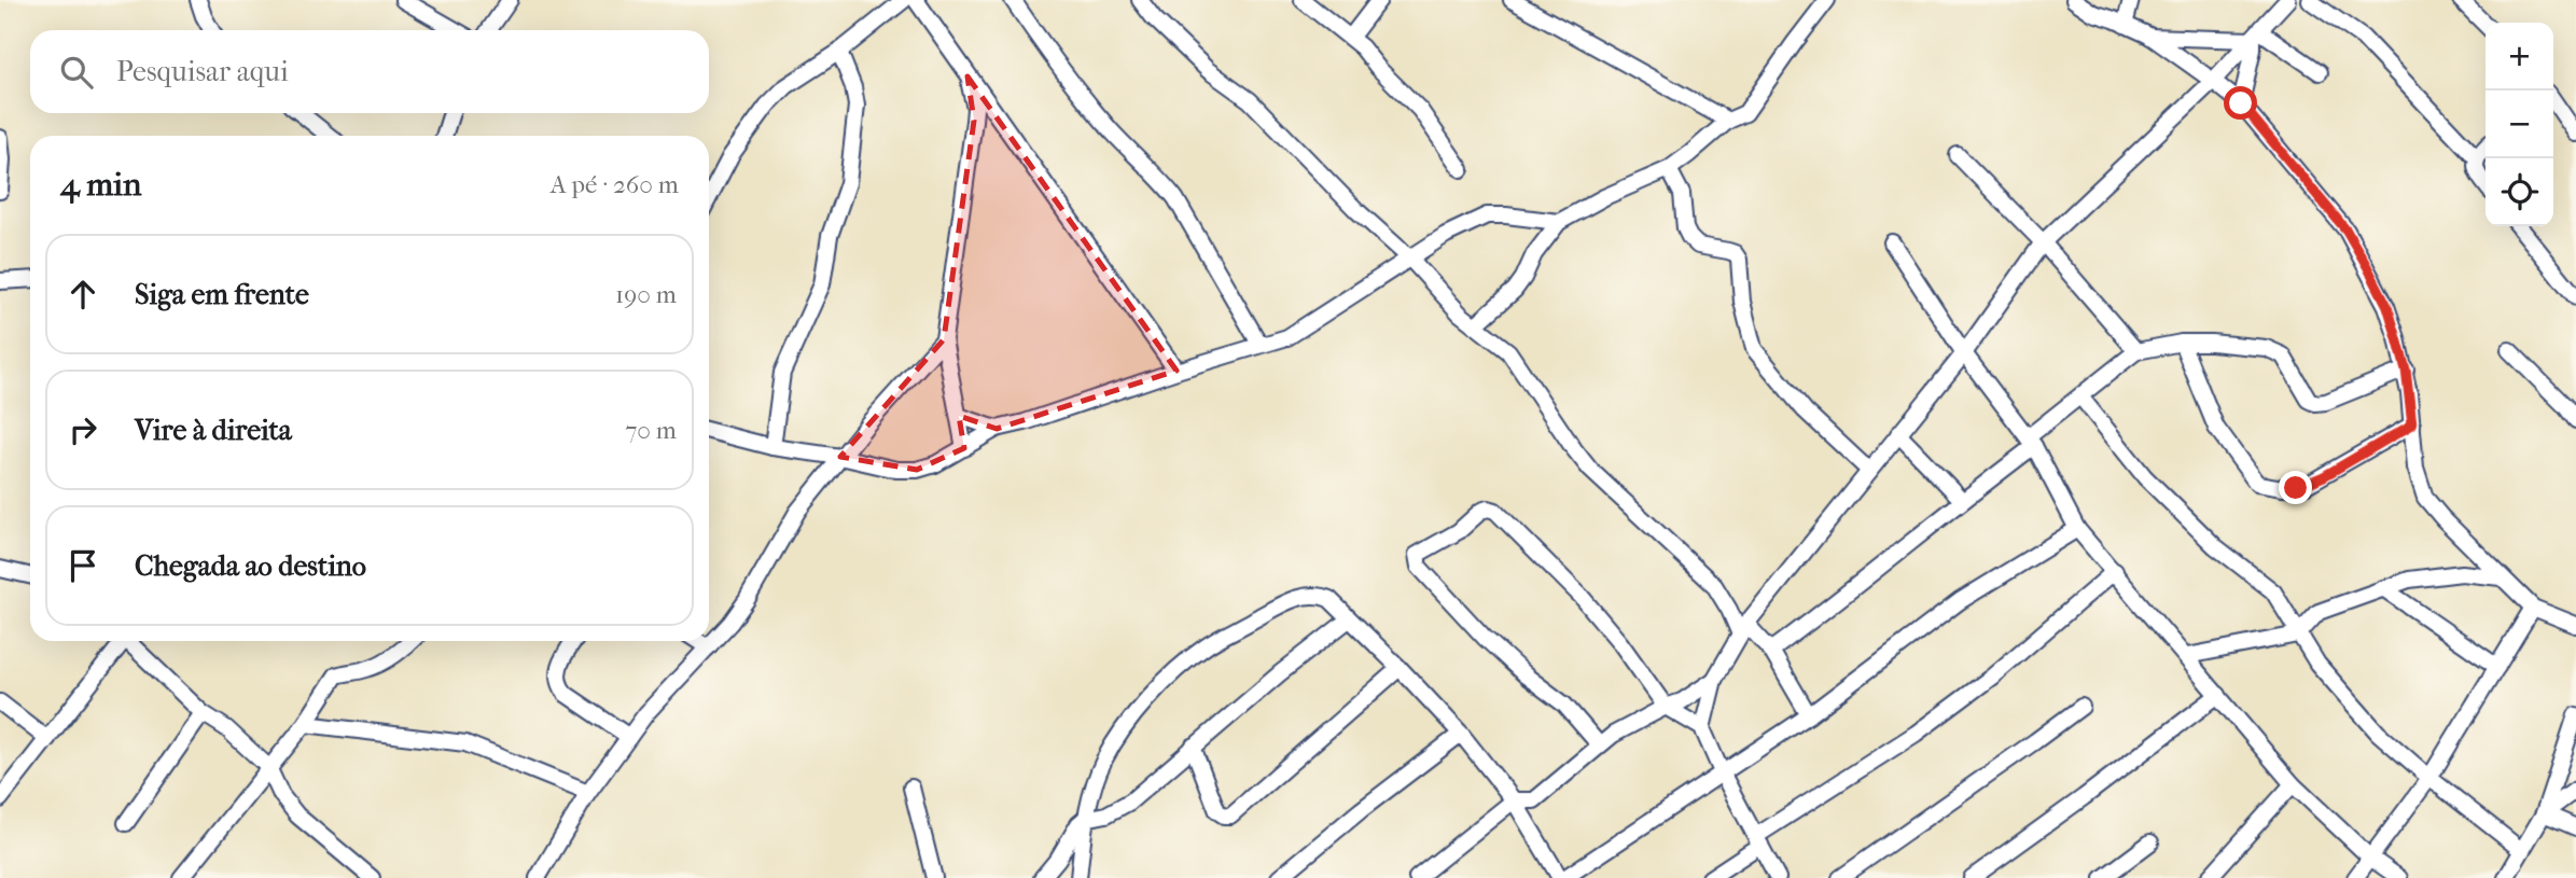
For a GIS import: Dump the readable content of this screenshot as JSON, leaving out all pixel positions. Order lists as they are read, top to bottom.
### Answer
{
  "page": {
    "map_buttons": ["+", "−"],
    "search": "Pesquisar aqui",
    "heading": ["4 min", "A pé · 260 m"],
    "list": [
      ["Siga em frente", "190 m"],
      ["Vire à direita", "70 m"],
      "Chegada ao destino"
    ]
  }
}
